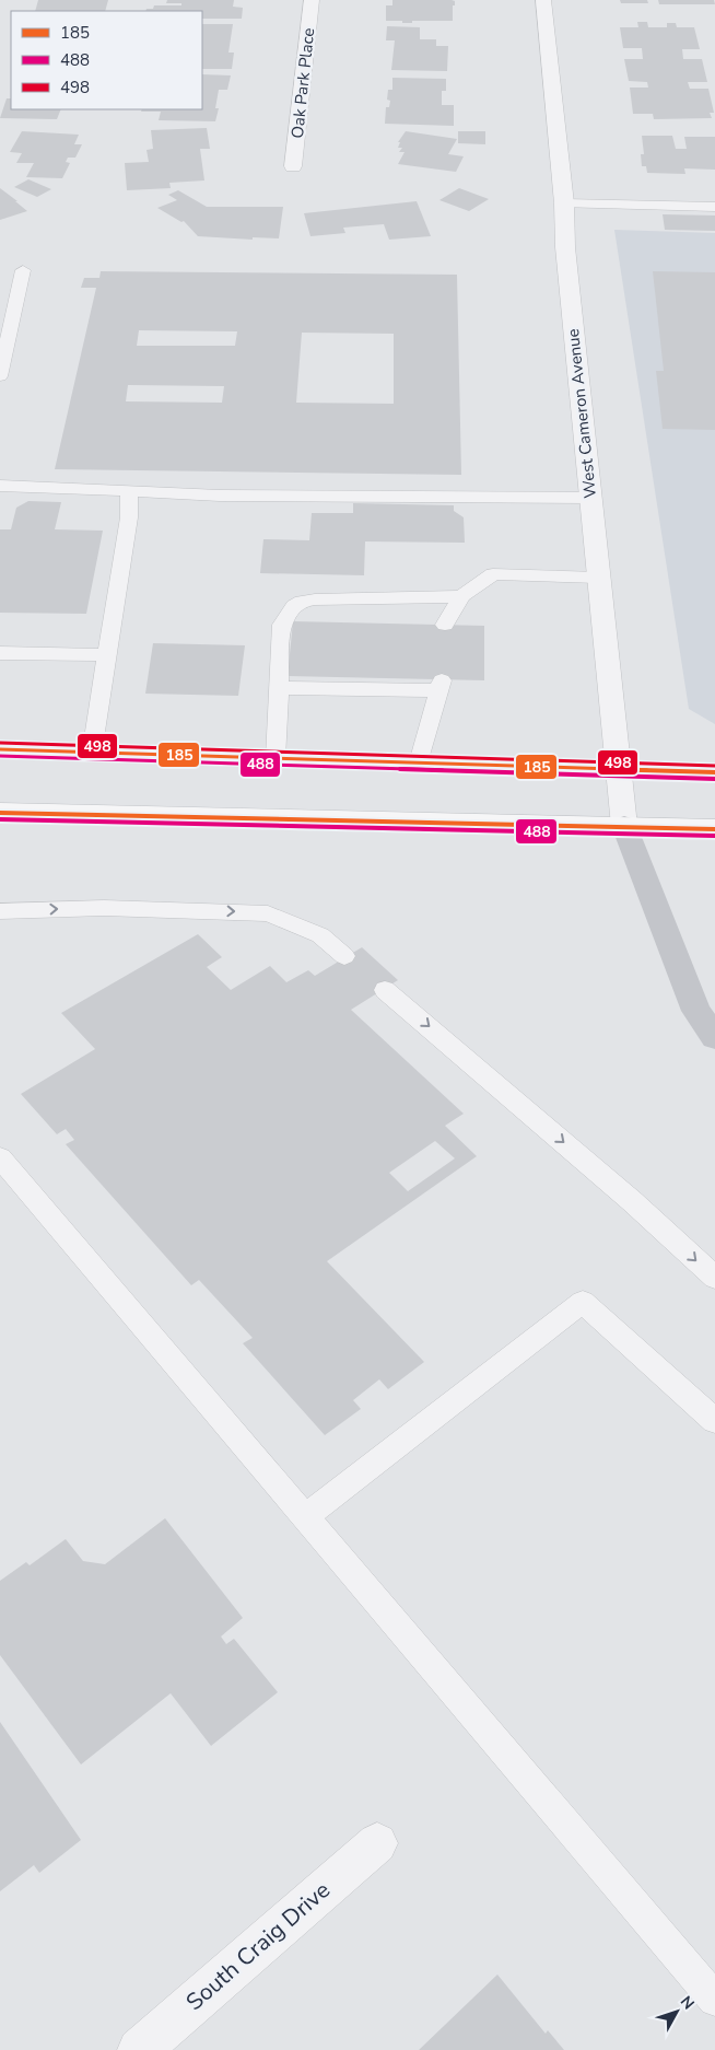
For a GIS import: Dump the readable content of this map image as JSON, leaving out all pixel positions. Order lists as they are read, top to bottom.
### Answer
{
  "streets": {
    "street": ["Oak Park Place", "West Cameron Avenue", "South Craig Drive"]
  },
  "lines": ["transit line 498", "transit line 185", "transit line 488"],
  "legend": ["185", "488", "498"],
  "north": "top right"
}
